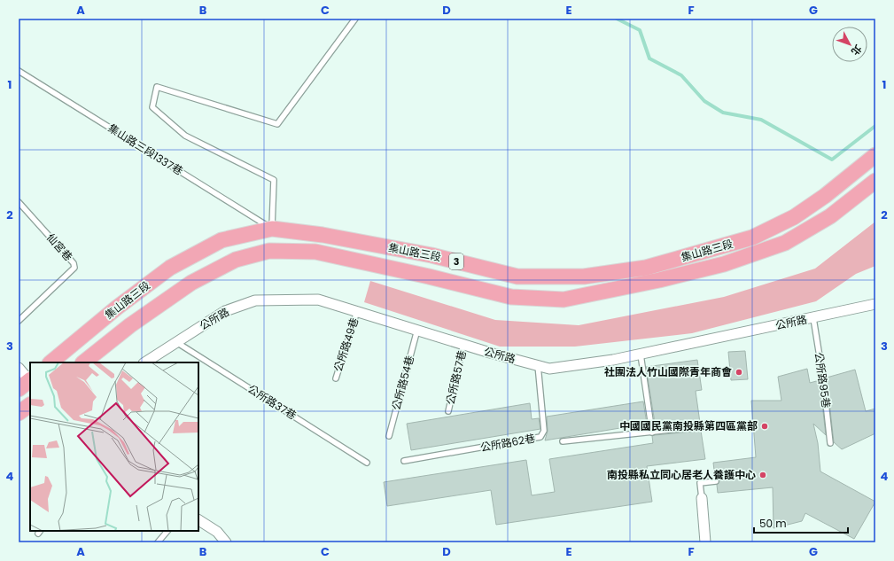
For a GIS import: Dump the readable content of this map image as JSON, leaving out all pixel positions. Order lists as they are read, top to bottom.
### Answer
{
  "streets": {
    "main road": ["集山路三段", "3"],
    "street": ["公所路"],
    "lane": [
      "集山路三段1337巷",
      "仙宮巷",
      "公所路49巷",
      "公所路57巷",
      "公所路95巷",
      "公所路54巷",
      "公所路37巷",
      "公所路62巷"
    ]
  },
  "crossings": [
    ["集山路三段1337巷", "集山路三段"],
    ["公所路", "公所路49巷"],
    ["公所路", "公所路57巷"],
    ["公所路", "公所路95巷"],
    ["公所路", "公所路54巷"],
    ["公所路", "公所路37巷"],
    ["公所路", "公所路62巷"]
  ],
  "places": ["社團法人竹山國際青年商會", "中國國民黨南投縣第四區黨部", "南投縣私立同心居老人養護中心"],
  "scale_bar": "50 m",
  "north": "bottom right",
  "grid": {
    "columns": [
      "A",
      "B",
      "C",
      "D",
      "E",
      "F",
      "G"
    ],
    "rows": [
      "1",
      "2",
      "3",
      "4"
    ]
  }
}
